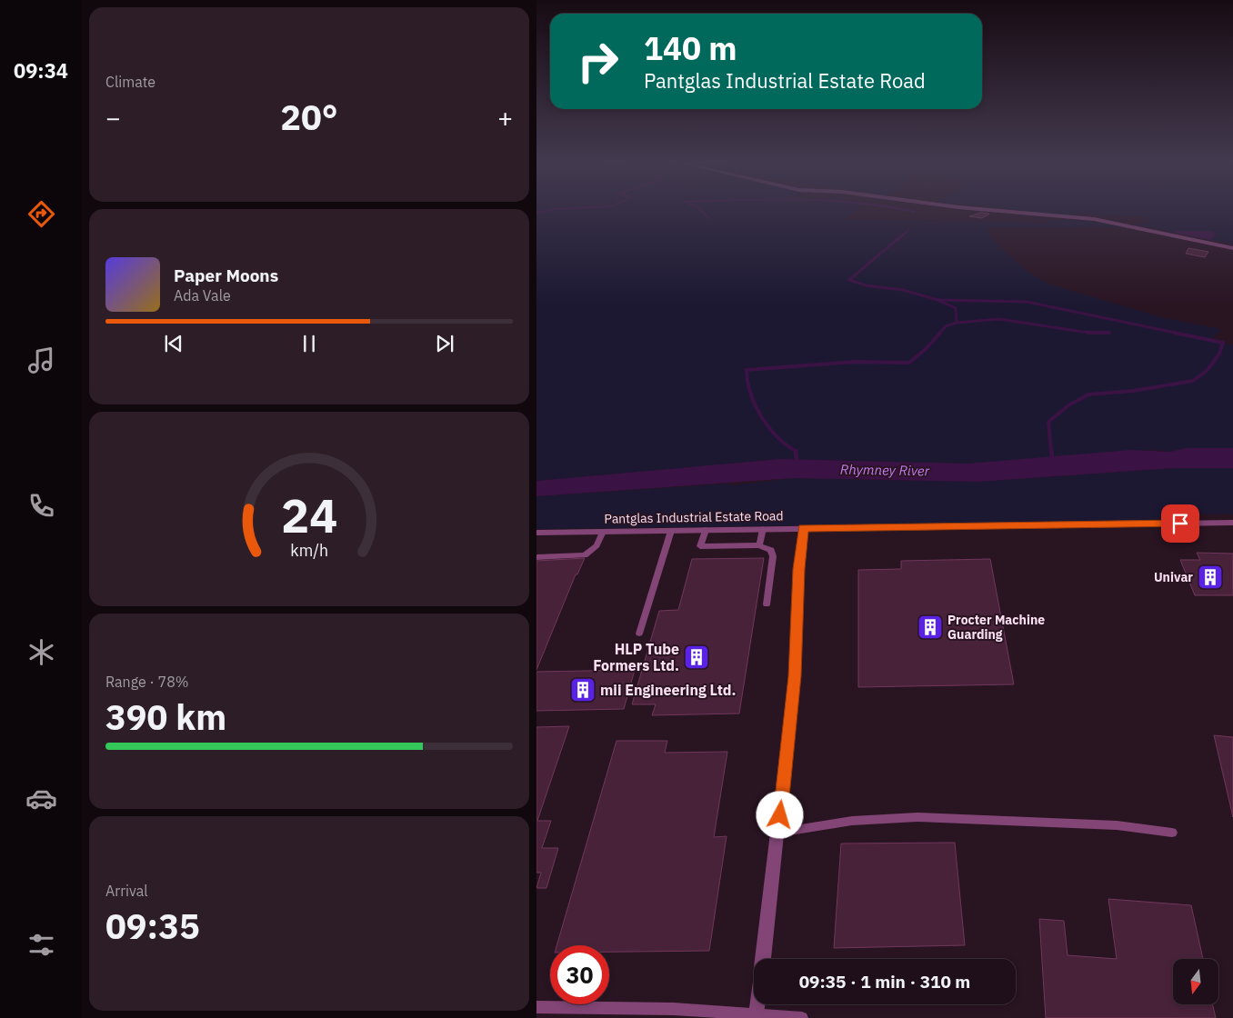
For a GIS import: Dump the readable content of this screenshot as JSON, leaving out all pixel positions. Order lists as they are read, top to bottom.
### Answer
{
  "streets": {
    "street": ["Pantglas Industrial Estate Road"]
  },
  "water": ["Rhymney River"],
  "places": {
    "building": [
      "Univar",
      "Procter Machine Guarding",
      "HLP Tube Formers Ltd.",
      "mii Engineering Ltd."
    ]
  },
  "north": "bottom",
  "page": {
    "tabs": "09:34",
    "tile": [
      "Climate",
      ["Range · 78%", "390 km"],
      ["Arrival", "09:35"]
    ],
    "turn": ["140 m", "Pantglas Industrial Estate Road"],
    "heat": ["−", "20°", "+"],
    "song": ["Paper Moons", "Ada Vale"],
    "limit": "30",
    "trip": "09:35 · 1 min · 310 m",
    "gauge": ["24", "km/h"]
  }
}
